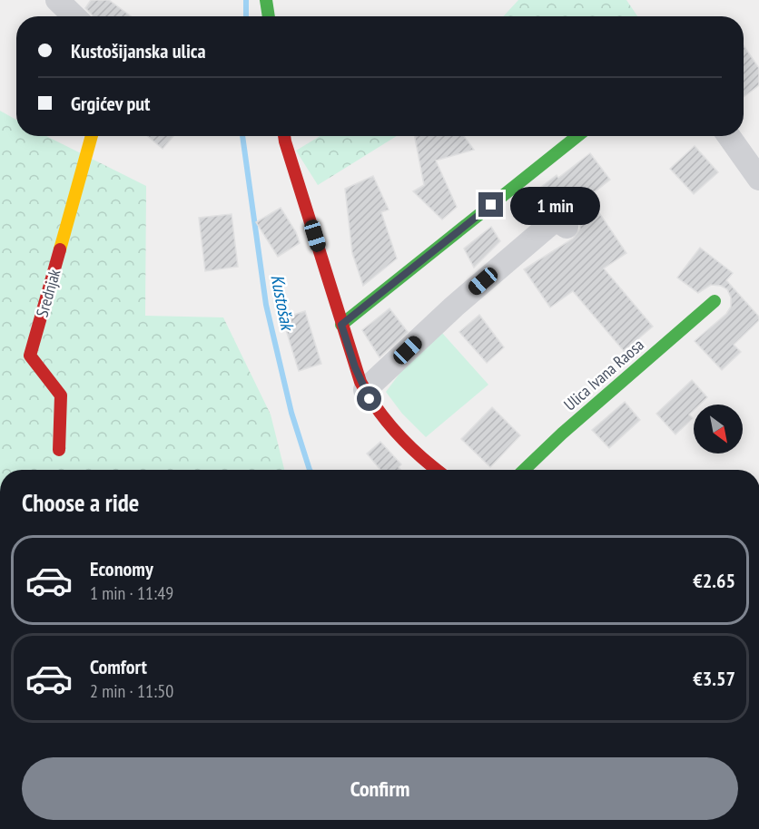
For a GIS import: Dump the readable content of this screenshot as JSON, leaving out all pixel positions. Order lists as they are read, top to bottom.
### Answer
{
  "streets": {
    "street": ["Srednjak", "Ulica Ivana Raosa"]
  },
  "water": ["Kustošak"],
  "north": "bottom right",
  "page": {
    "banner": ["Kustošijanska ulica", "Grgićev put"],
    "bubble": "1 min",
    "heading": "Choose a ride",
    "list": [
      {
        "name": "Economy",
        "note": "1 min · 11:49",
        "value": "€2.65"
      },
      {
        "name": "Comfort",
        "note": "2 min · 11:50",
        "value": "€3.57"
      }
    ],
    "buttons": "Confirm"
  }
}
